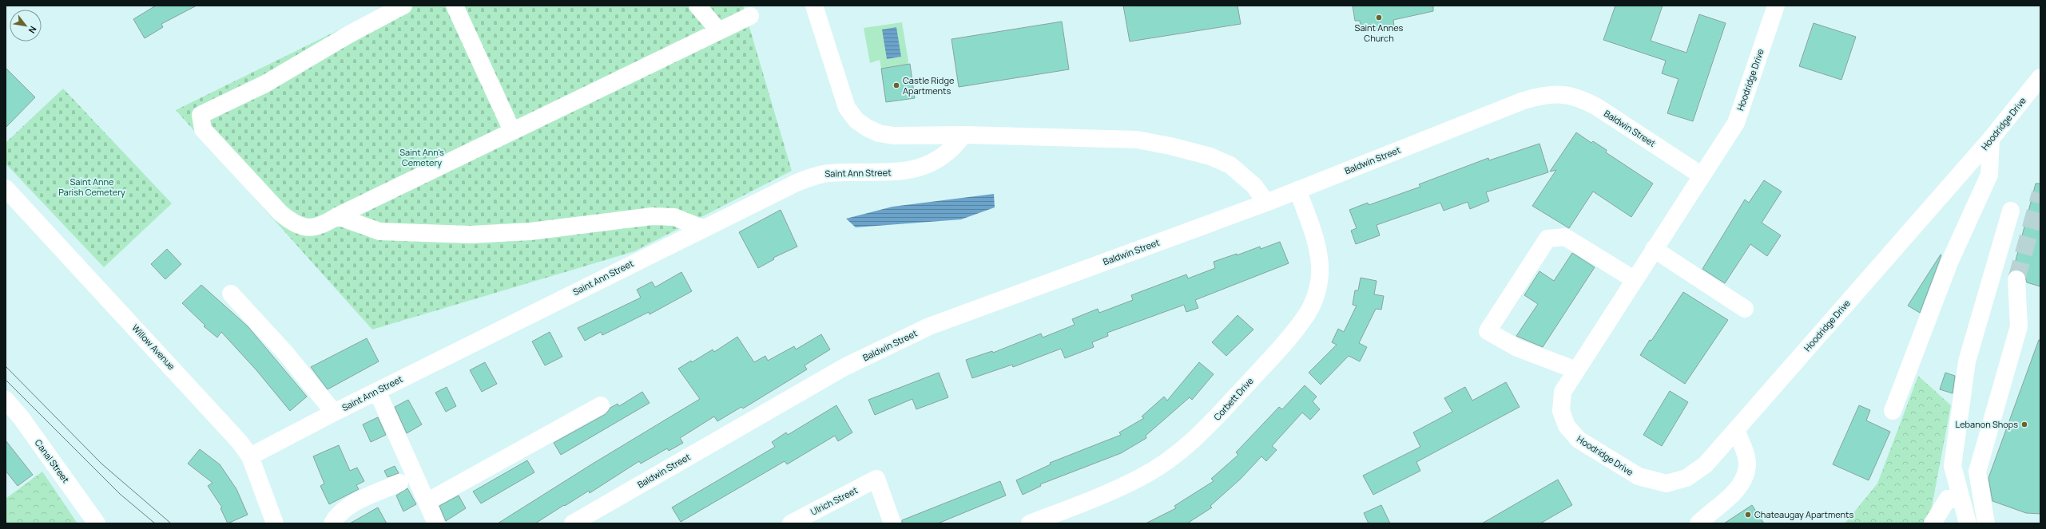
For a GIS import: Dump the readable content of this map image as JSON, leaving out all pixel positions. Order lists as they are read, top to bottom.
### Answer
{
  "streets": {
    "street": [
      "Hoodridge Drive",
      "Baldwin Street",
      "Saint Ann Street",
      "Willow Avenue",
      "Corbett Drive",
      "Canal Street",
      "Ulrich Street"
    ]
  },
  "crossings": [
    ["Hoodridge Drive", "Baldwin Street"],
    ["Baldwin Street", "Corbett Drive"],
    ["Saint Ann Street", "Willow Avenue"]
  ],
  "parks": ["Saint Ann's Cemetery", "Saint Anne Parish Cemetery"],
  "places": [
    "Saint Annes Church",
    "Castle Ridge Apartments",
    "Lebanon Shops",
    "Chateaugay Apartments"
  ],
  "north": "bottom right"
}
